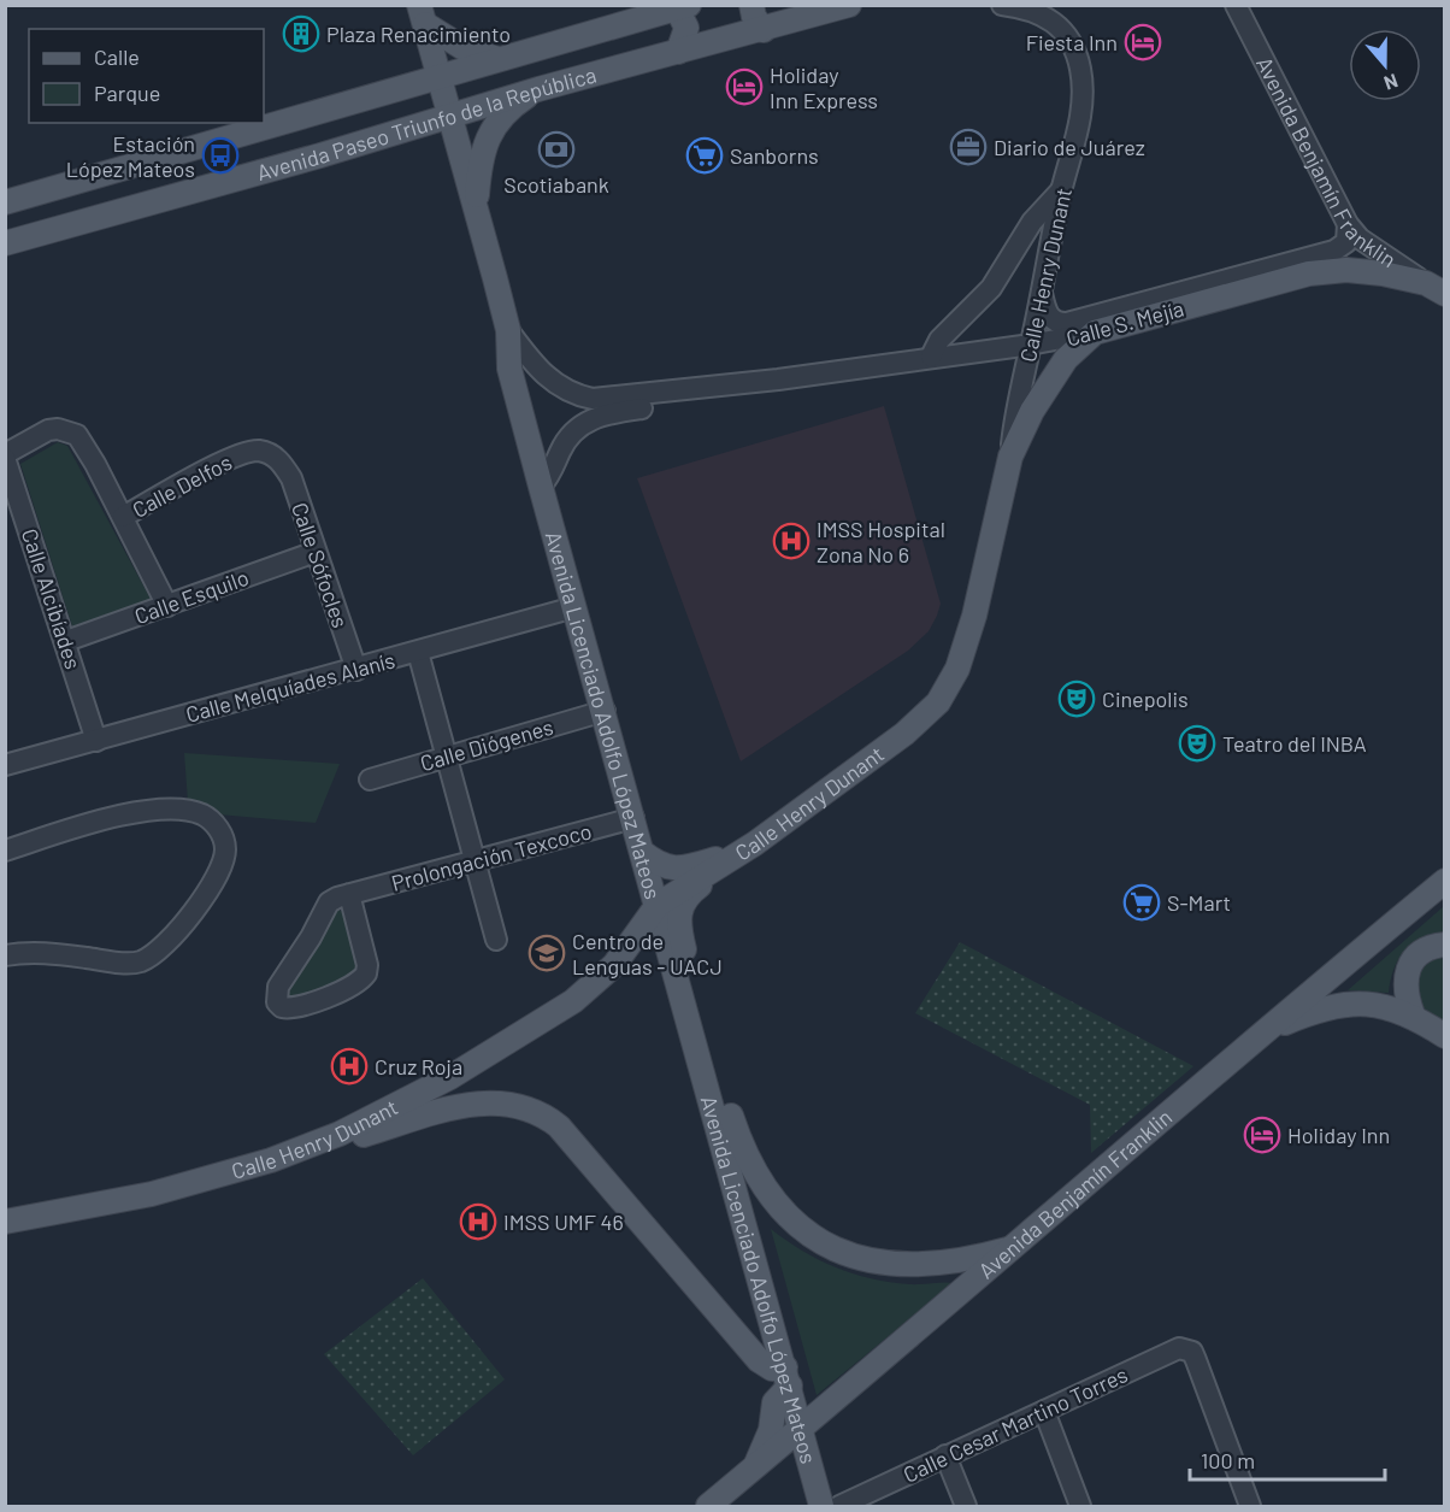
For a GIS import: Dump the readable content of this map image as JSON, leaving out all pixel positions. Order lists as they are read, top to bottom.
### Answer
{
  "streets": {
    "main road": [
      "Avenida Paseo Triunfo de la República",
      "Avenida Benjamín Franklin",
      "Calle Henry Dunant",
      "Calle S. Mejía",
      "Avenida Licenciado Adolfo López Mateos"
    ],
    "street": [
      "Calle Delfos",
      "Calle Sófocles",
      "Calle Esquilo",
      "Calle Alcibíades",
      "Calle Melquíades Alanís",
      "Calle Diógenes",
      "Prolongación Texcoco",
      "Calle Cesar Martino Torres"
    ]
  },
  "crossings": [
    ["Avenida Paseo Triunfo de la República", "Avenida Licenciado Adolfo López Mateos"],
    ["Avenida Benjamín Franklin", "Calle S. Mejía"],
    ["Avenida Benjamín Franklin", "Avenida Licenciado Adolfo López Mateos"],
    ["Calle Henry Dunant", "Calle S. Mejía"],
    ["Calle Henry Dunant", "Avenida Licenciado Adolfo López Mateos"],
    ["Calle S. Mejía", "Avenida Licenciado Adolfo López Mateos"],
    ["Calle Delfos", "Calle Sófocles"],
    ["Calle Delfos", "Calle Esquilo"],
    ["Calle Delfos", "Calle Alcibíades"],
    ["Calle Sófocles", "Calle Esquilo"],
    ["Calle Sófocles", "Calle Melquíades Alanís"],
    ["Calle Esquilo", "Calle Alcibíades"],
    ["Calle Alcibíades", "Calle Melquíades Alanís"],
    ["Calle Melquíades Alanís", "Avenida Licenciado Adolfo López Mateos"],
    ["Avenida Licenciado Adolfo López Mateos", "Calle Diógenes"],
    ["Avenida Licenciado Adolfo López Mateos", "Prolongación Texcoco"]
  ],
  "places": {
    "building": ["Plaza Renacimiento"],
    "hotel": ["Fiesta Inn", "Holiday Inn Express", "Holiday Inn"],
    "office": ["Diario de Juárez"],
    "bank": ["Scotiabank"],
    "bus stop": ["Estación López Mateos"],
    "supermarket": ["Sanborns", "S-Mart"],
    "hospital": ["IMSS Hospital Zona No 6", "Cruz Roja", "IMSS UMF 46"],
    "theatre": ["Cinepolis", "Teatro del INBA"],
    "school or university": ["Centro de Lenguas - UACJ"]
  },
  "legend": ["Calle", "Parque"],
  "scale_bar": "100 m",
  "north": "bottom"
}
